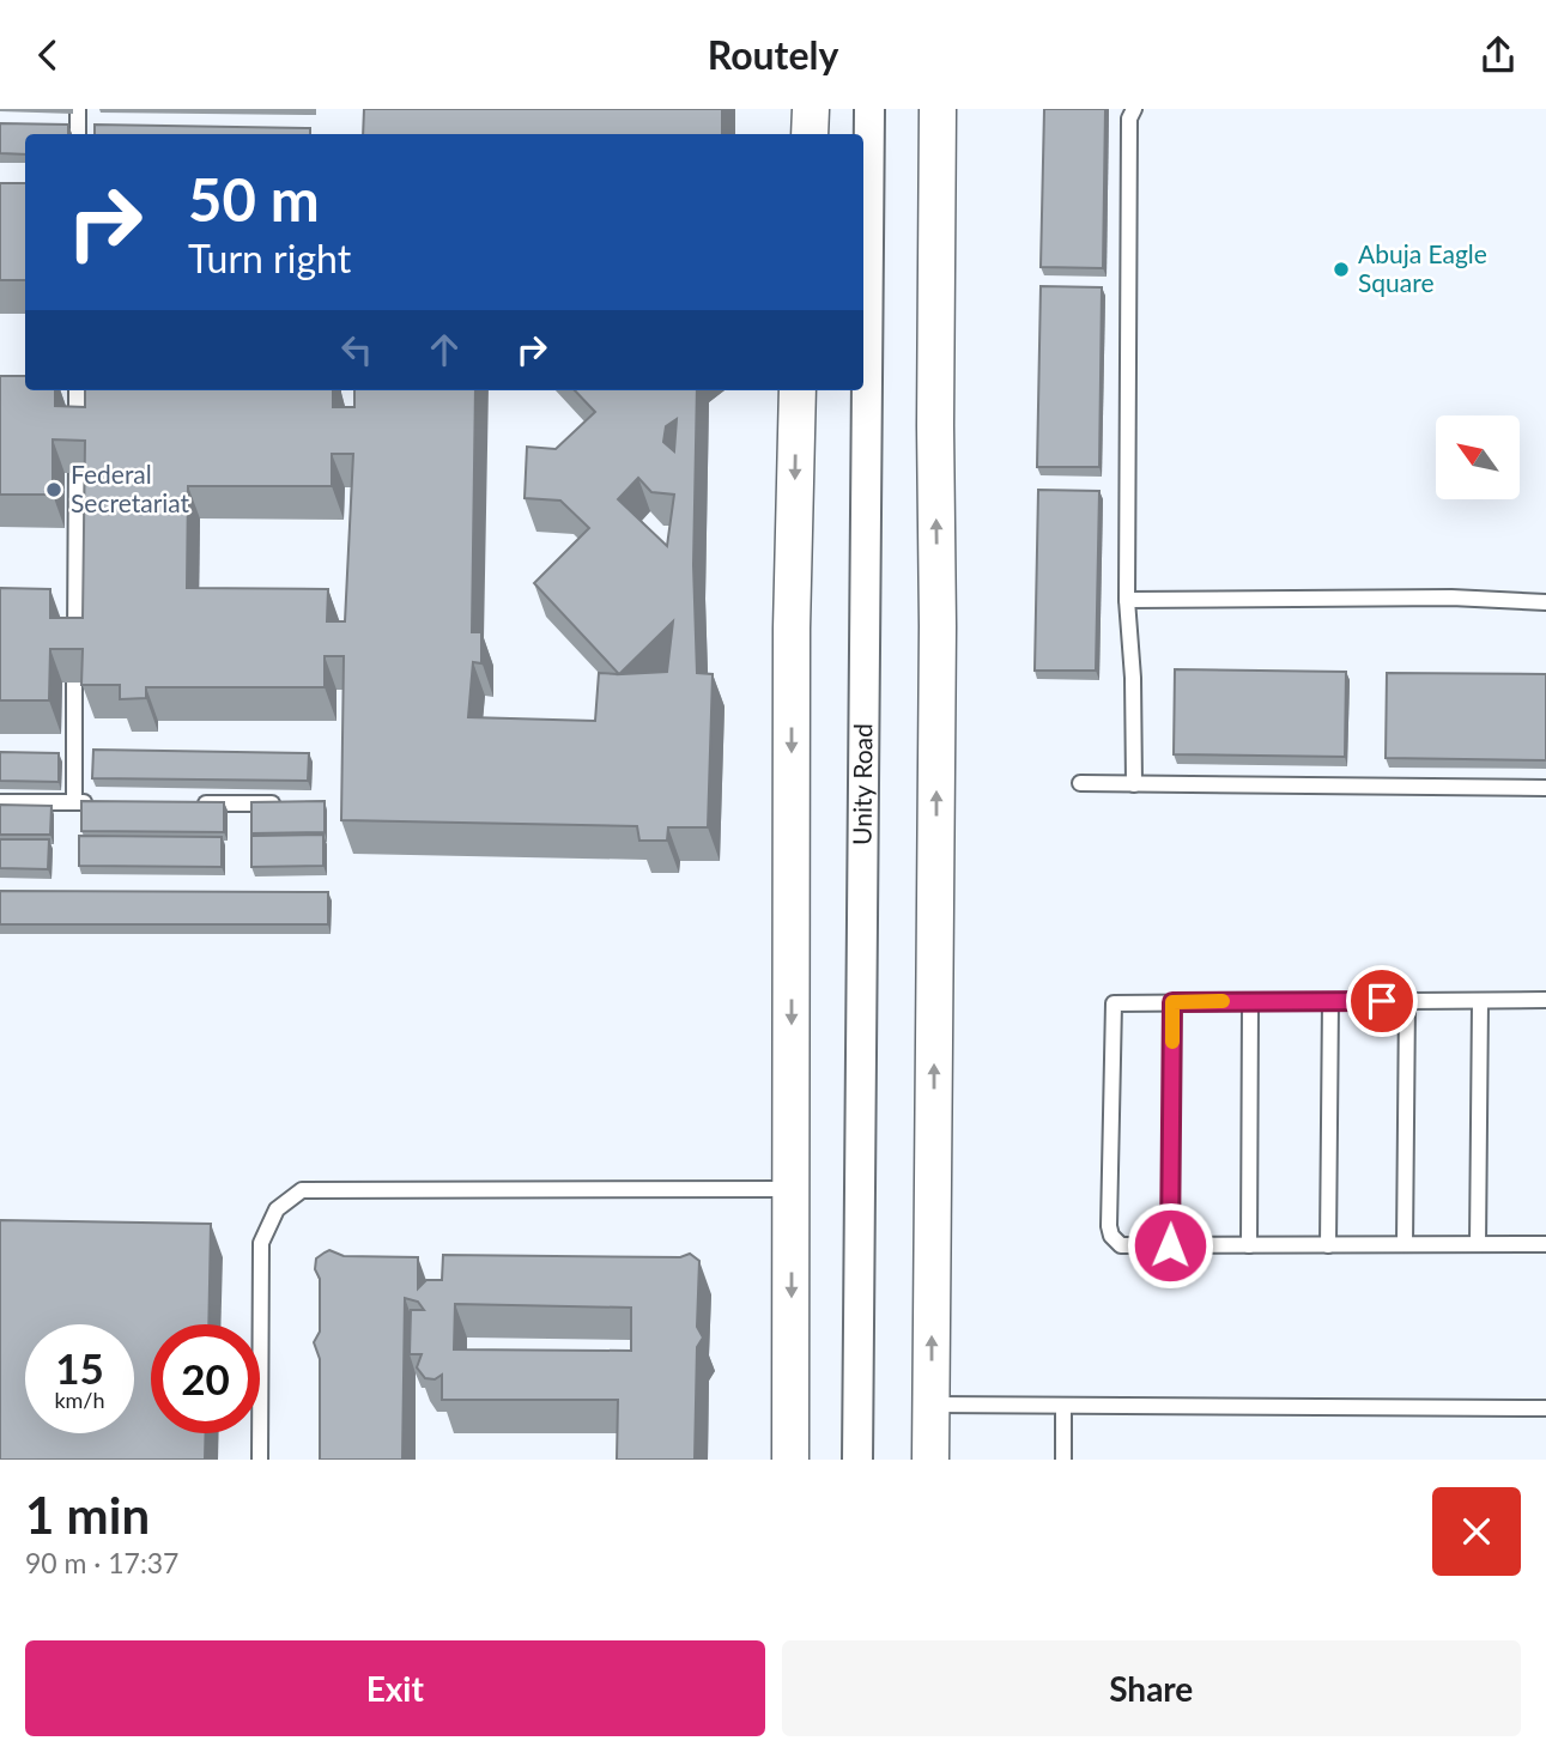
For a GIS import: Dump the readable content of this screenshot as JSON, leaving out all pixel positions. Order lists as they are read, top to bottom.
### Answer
{
  "streets": {
    "street": ["Unity Road"]
  },
  "places": ["Abuja Eagle Square", "Federal Secretariat"],
  "north": "top left",
  "page": {
    "header": "Routely",
    "turn": ["50 m", "Turn right"],
    "speed": "15 km/h",
    "limit": "20",
    "heading": ["1 min", "90 m · 17:37"],
    "buttons": ["Exit", "Share"]
  }
}
